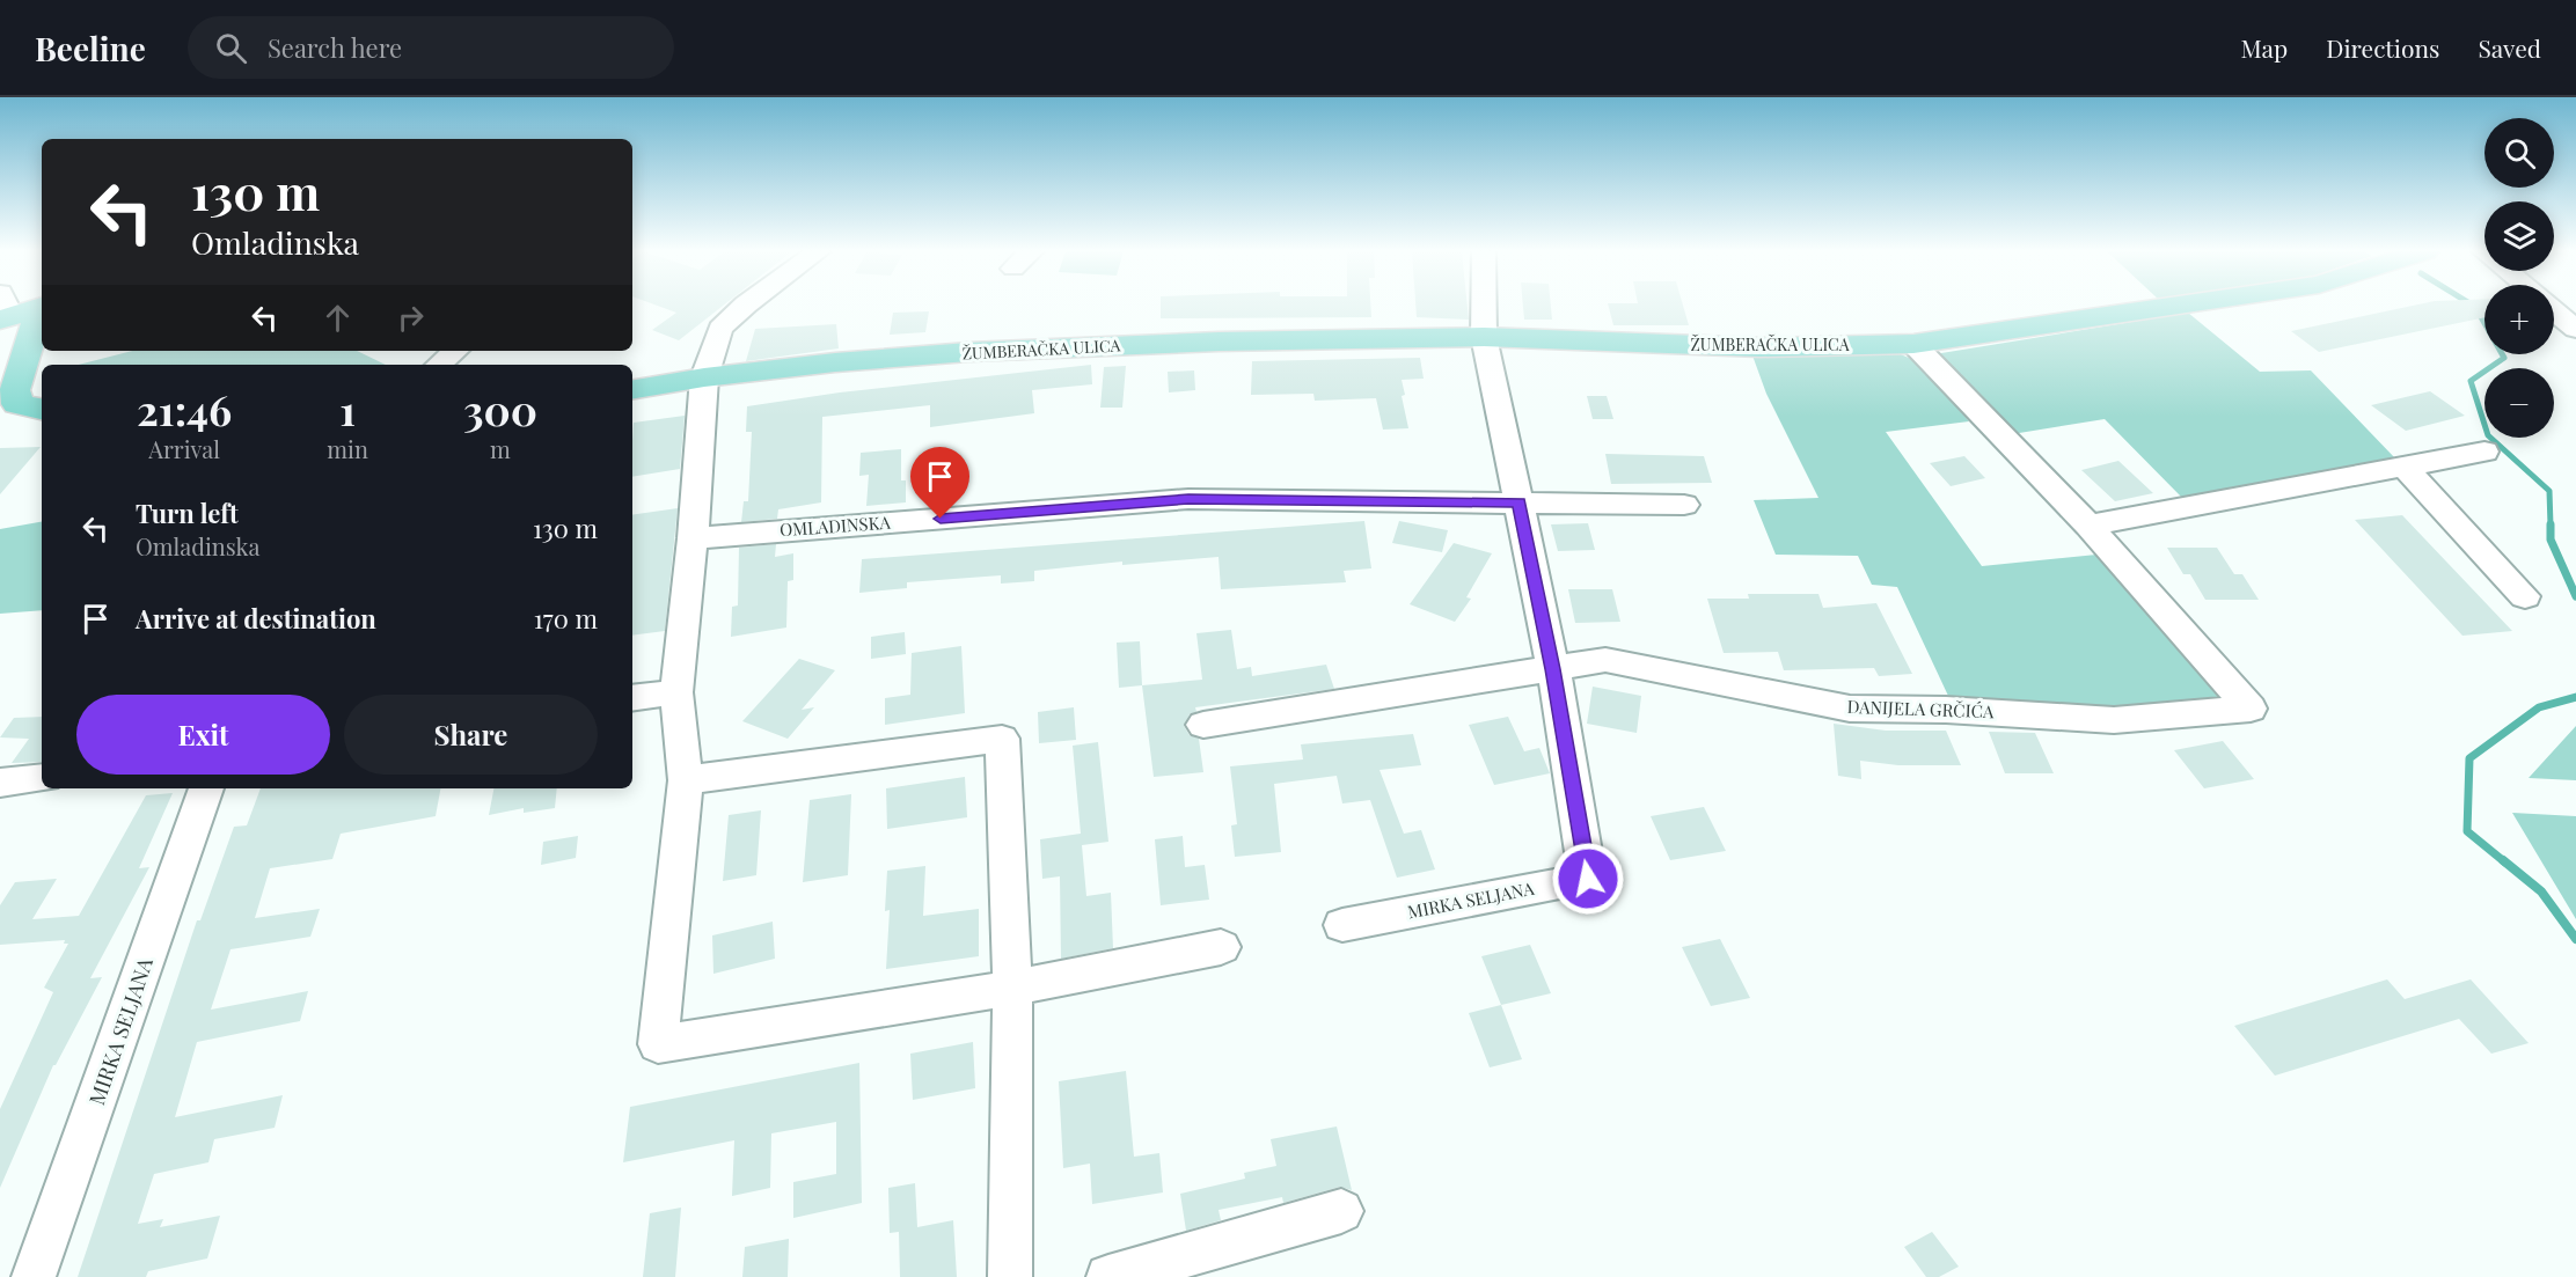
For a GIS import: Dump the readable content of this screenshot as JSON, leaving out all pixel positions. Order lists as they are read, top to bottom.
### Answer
{
  "streets": {
    "main road": ["ŽUMBERAČKA ULICA"],
    "street": ["OMLADINSKA", "DANIJELA GRČIĆA", "MIRKA SELJANA"]
  },
  "crossings": [
    ["ŽUMBERAČKA ULICA", "MIRKA SELJANA"],
    ["OMLADINSKA", "MIRKA SELJANA"],
    ["DANIJELA GRČIĆA", "MIRKA SELJANA"]
  ],
  "page": {
    "header": "Beeline",
    "search": "Search here",
    "nav": ["Map", "Directions", "Saved"],
    "map_buttons": ["+", "−"],
    "turn": ["130 m", "Omladinska"],
    "eta": [
      "21:46",
      "Arrival",
      "1",
      "min",
      "300",
      "m"
    ],
    "list": [
      {
        "name": "Turn left",
        "note": "Omladinska",
        "value": "130 m"
      },
      {
        "name": "Arrive at destination",
        "value": "170 m"
      }
    ],
    "buttons": ["Exit", "Share"]
  }
}
